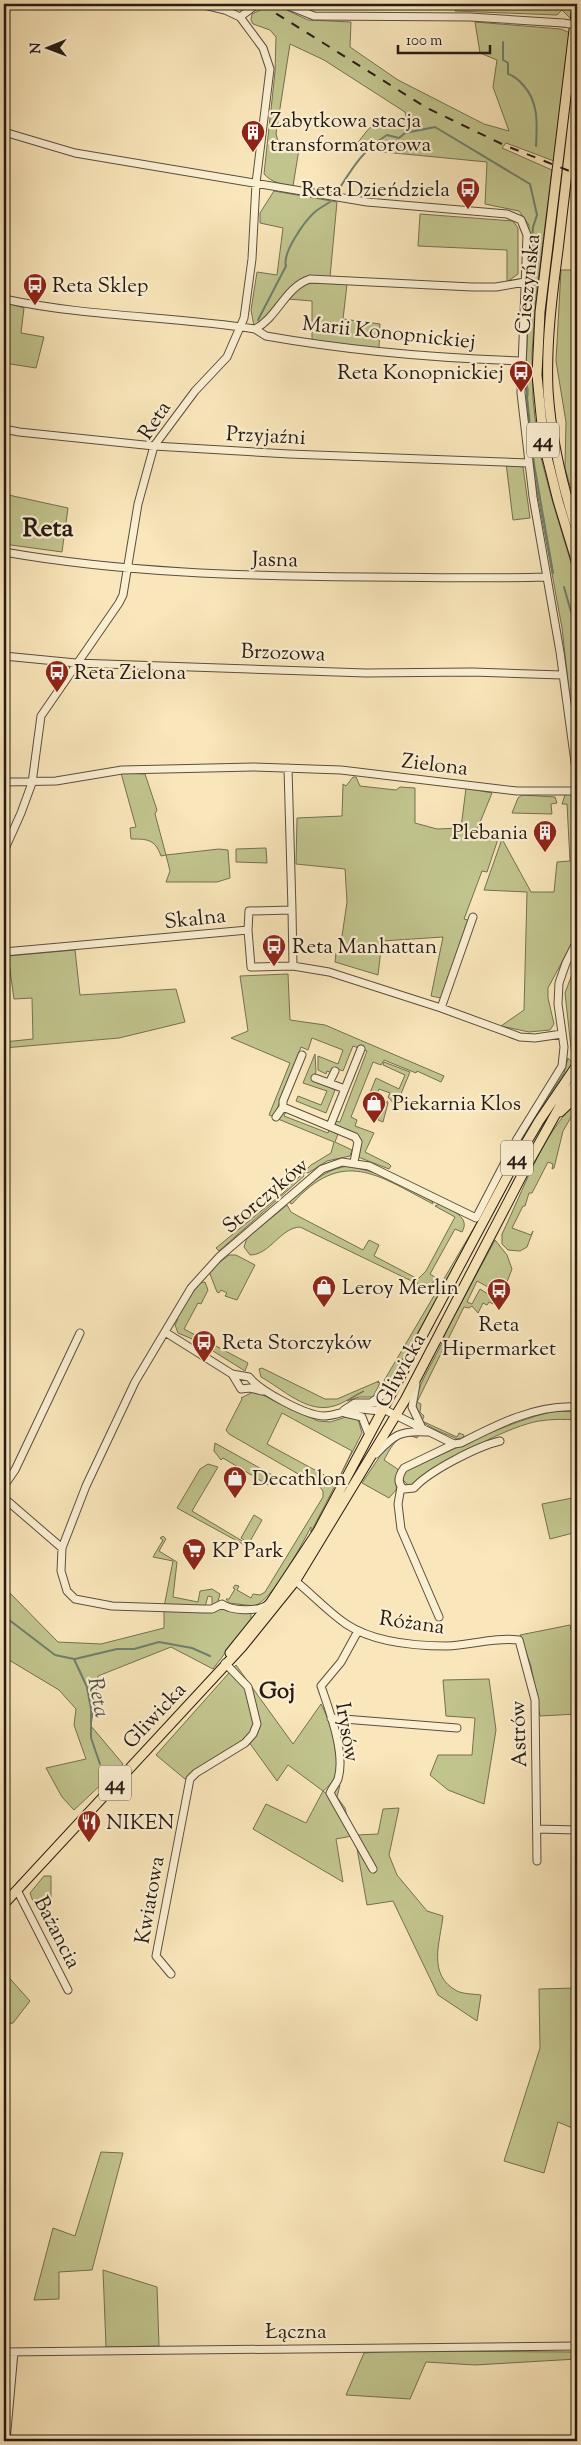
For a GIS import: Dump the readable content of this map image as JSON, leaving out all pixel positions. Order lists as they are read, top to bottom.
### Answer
{
  "streets": {
    "main road": ["Cieszyńska", "44", "Gliwicka"],
    "street": [
      "Marii Konopnickiej",
      "Reta",
      "Przyjaźni",
      "Jasna",
      "Brzozowa",
      "Zielona",
      "Skalna",
      "Storczyków",
      "Różana",
      "Irysów",
      "Astrów",
      "Kwiatowa",
      "Bażancia",
      "Łączna"
    ]
  },
  "crossings": [
    ["Reta", "Przyjaźni"],
    ["Reta", "Jasna"],
    ["Reta", "Brzozowa"],
    ["Reta", "Zielona"],
    ["Skalna", "Storczyków"],
    ["Gliwicka", "Różana"],
    ["Gliwicka", "Kwiatowa"],
    ["Gliwicka", "Bażancia"],
    ["Różana", "Irysów"],
    ["Różana", "Astrów"]
  ],
  "districts": ["Reta", "Goj"],
  "water": ["Reta"],
  "places": {
    "building": ["Zabytkowa stacja transformatorowa", "Plebania"],
    "bus stop": [
      "Reta Dzieńdziela",
      "Reta Sklep",
      "Reta Konopnickiej",
      "Reta Zielona",
      "Reta Manhattan",
      "Reta Hipermarket",
      "Reta Storczyków"
    ],
    "shop": ["Piekarnia Klos", "Leroy Merlin", "Decathlon"],
    "supermarket": ["KP Park"],
    "restaurant": ["NIKEN"]
  },
  "scale_bar": "100 m",
  "north": "left"
}
